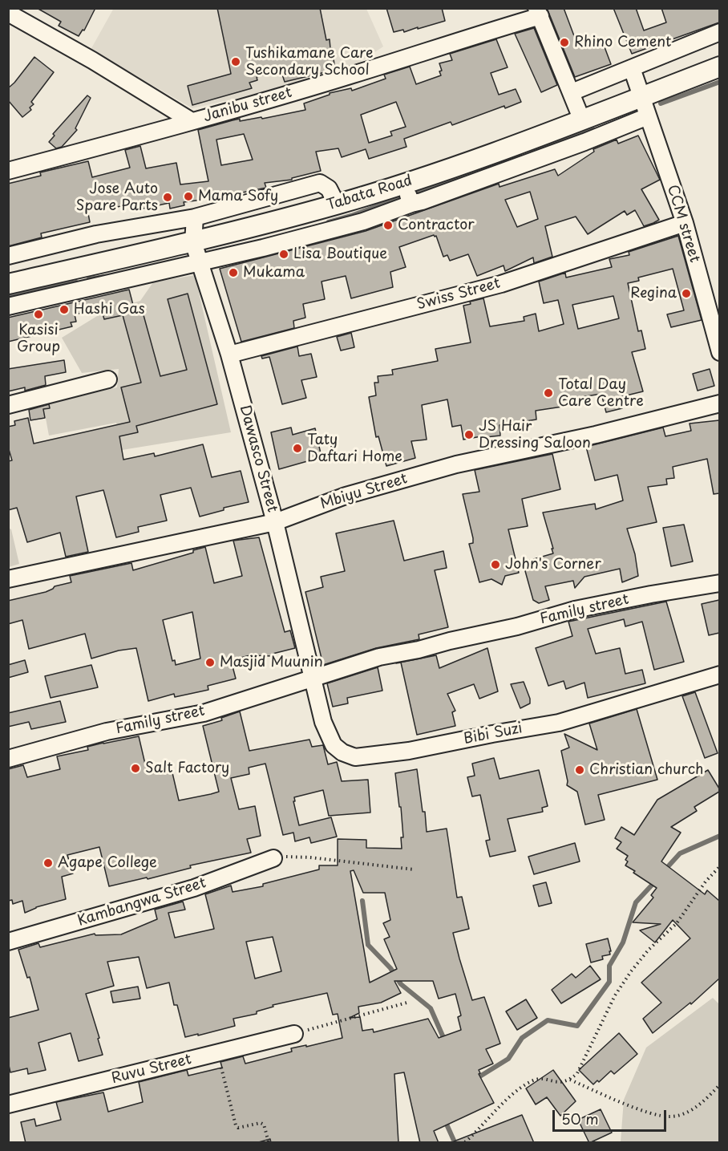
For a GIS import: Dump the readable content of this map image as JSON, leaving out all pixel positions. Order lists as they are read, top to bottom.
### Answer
{
  "streets": {
    "main road": ["Tabata Road"],
    "street": [
      "Janibu street",
      "CCM street",
      "Swiss Street",
      "Dawasco Street",
      "Mbiyu Street",
      "Family street",
      "Bibi Suzi",
      "Kambangwa Street",
      "Ruvu Street"
    ]
  },
  "crossings": [
    ["Tabata Road", "CCM street"],
    ["Tabata Road", "Dawasco Street"],
    ["CCM street", "Swiss Street"],
    ["Swiss Street", "Dawasco Street"],
    ["Dawasco Street", "Mbiyu Street"],
    ["Dawasco Street", "Family street"],
    ["Dawasco Street", "Bibi Suzi"],
    ["Family street", "Bibi Suzi"]
  ],
  "places": [
    "Rhino Cement",
    "Tushikamane Care Secondary School",
    "Mama Sofy",
    "Jose Auto Spare Parts",
    "Contractor",
    "Lisa Boutique",
    "Mukama",
    "Regina",
    "Hashi Gas",
    "Kasisi Group",
    "Total Day Care Centre",
    "JS Hair Dressing Saloon",
    "Taty Daftari Home",
    "John's Corner",
    "Masjid Muunin",
    "Salt Factory",
    "Christian church",
    "Agape College"
  ],
  "scale_bar": "50 m"
}
